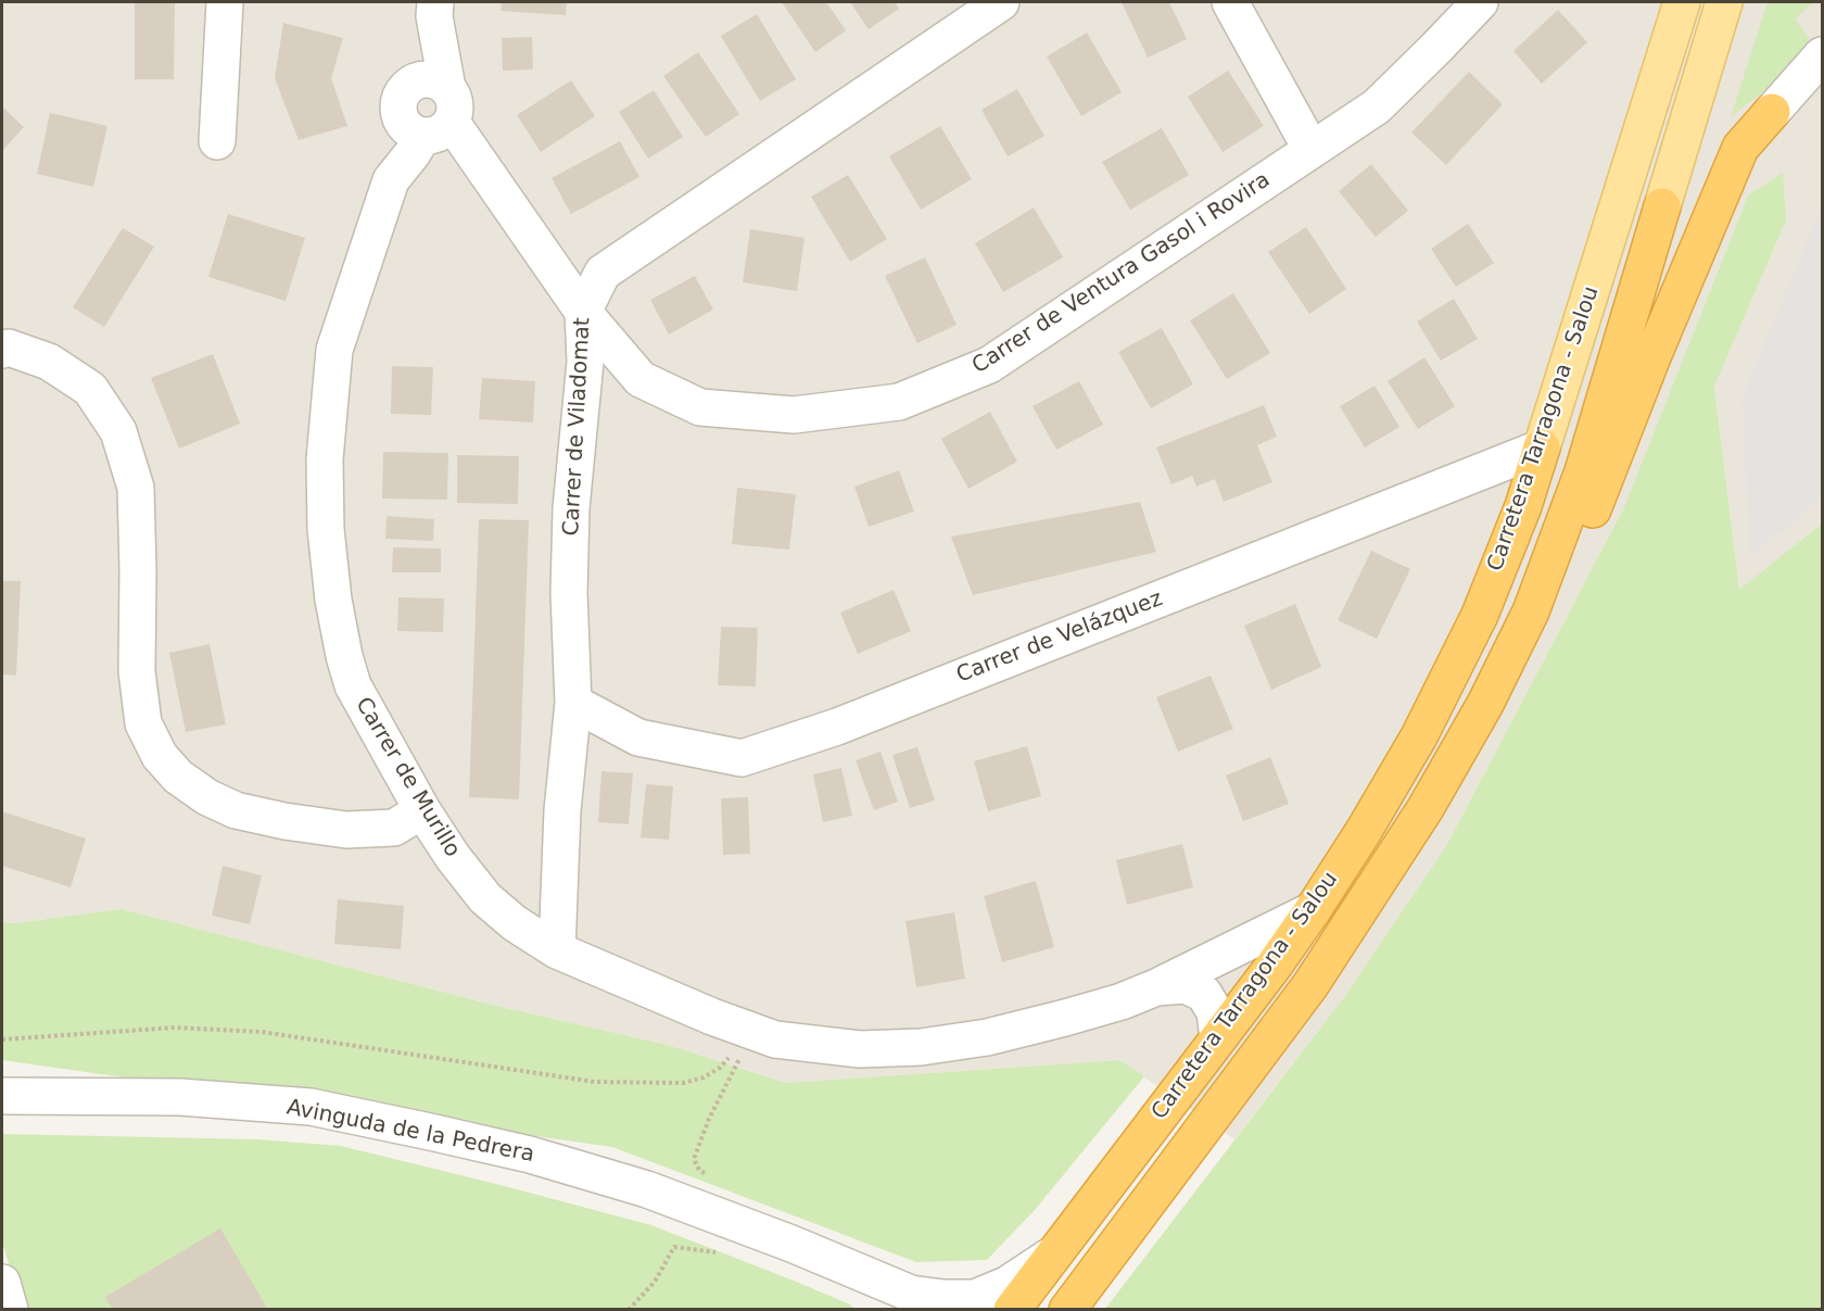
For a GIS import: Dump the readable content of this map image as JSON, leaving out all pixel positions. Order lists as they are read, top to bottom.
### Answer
{
  "streets": {
    "highway": ["Carretera Tarragona - Salou"],
    "street": [
      "Carrer de Ventura Gasol i Rovira",
      "Carrer de Viladomat",
      "Carrer de Velázquez",
      "Carrer de Murillo",
      "Avinguda de la Pedrera"
    ]
  },
  "crossings": [
    ["Carrer de Ventura Gasol i Rovira", "Carrer de Viladomat"],
    ["Carrer de Ventura Gasol i Rovira", "Carrer de Murillo"],
    ["Carrer de Viladomat", "Carrer de Velázquez"],
    ["Carrer de Viladomat", "Carrer de Murillo"],
    ["Carretera Tarragona - Salou", "Carrer de Velázquez"],
    ["Carretera Tarragona - Salou", "Carrer de Murillo"],
    ["Carretera Tarragona - Salou", "Avinguda de la Pedrera"]
  ]
}
